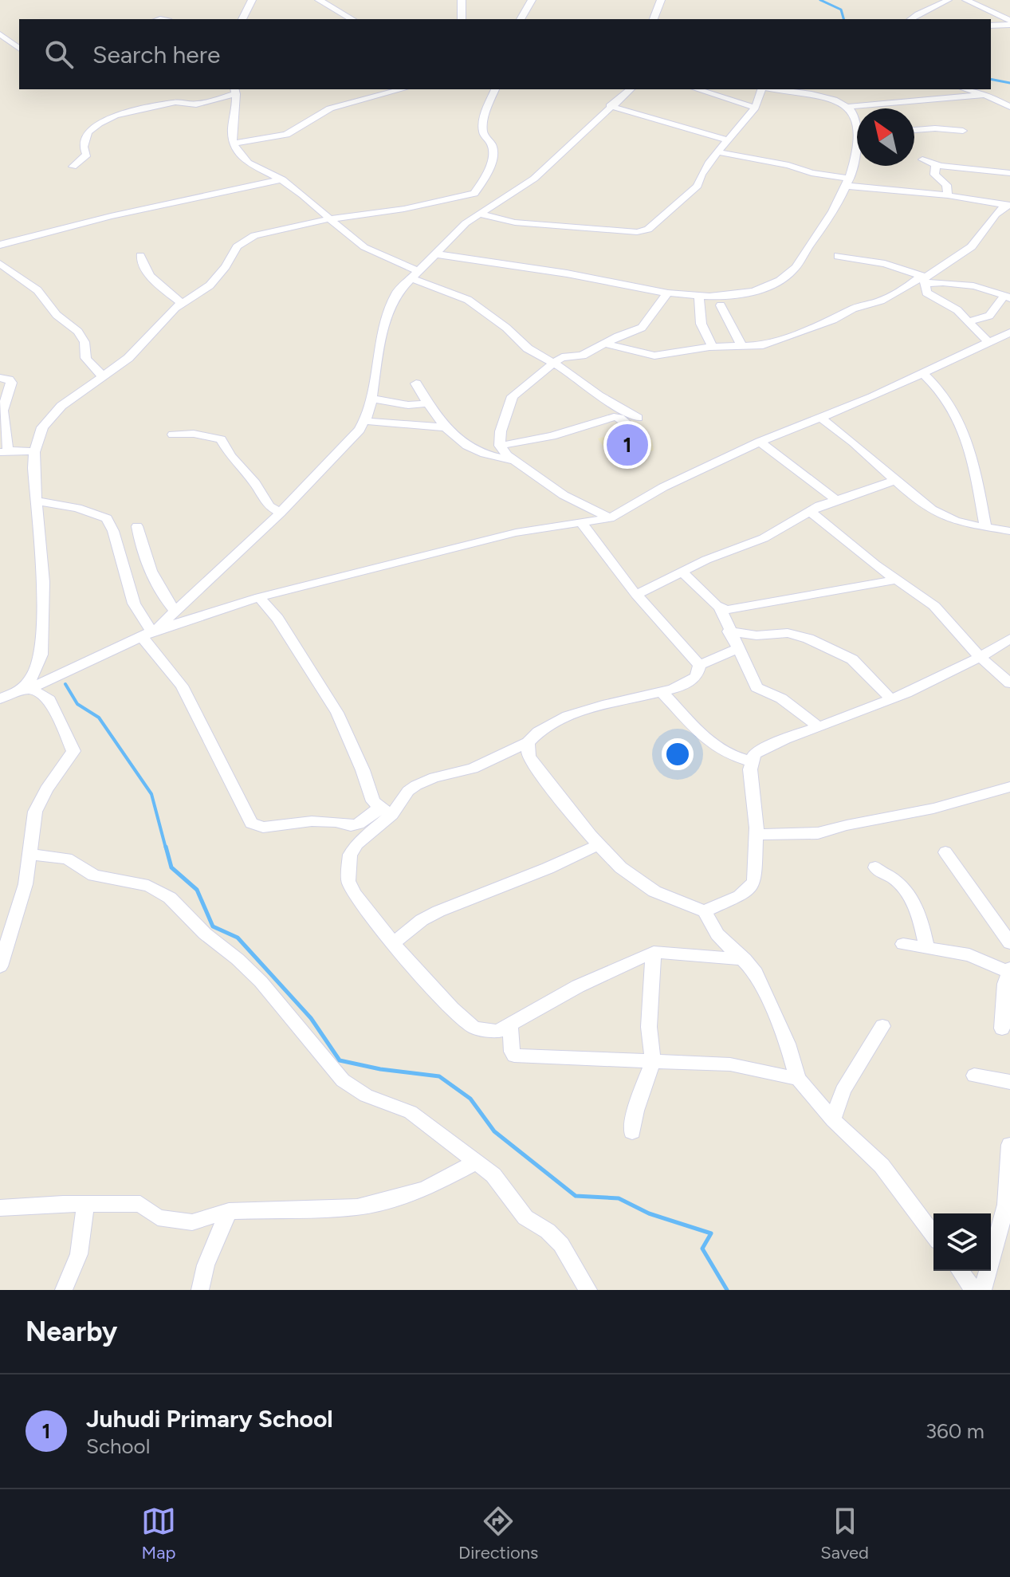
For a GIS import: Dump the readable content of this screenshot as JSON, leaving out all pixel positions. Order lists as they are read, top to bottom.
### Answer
{
  "north": "top left",
  "page": {
    "search": "Search here",
    "pins": "1",
    "heading": "Nearby",
    "list": [
      {
        "mark": "1",
        "name": "Juhudi Primary School",
        "note": "School",
        "value": "360 m"
      }
    ],
    "nav": ["Map", "Directions", "Saved"]
  }
}
